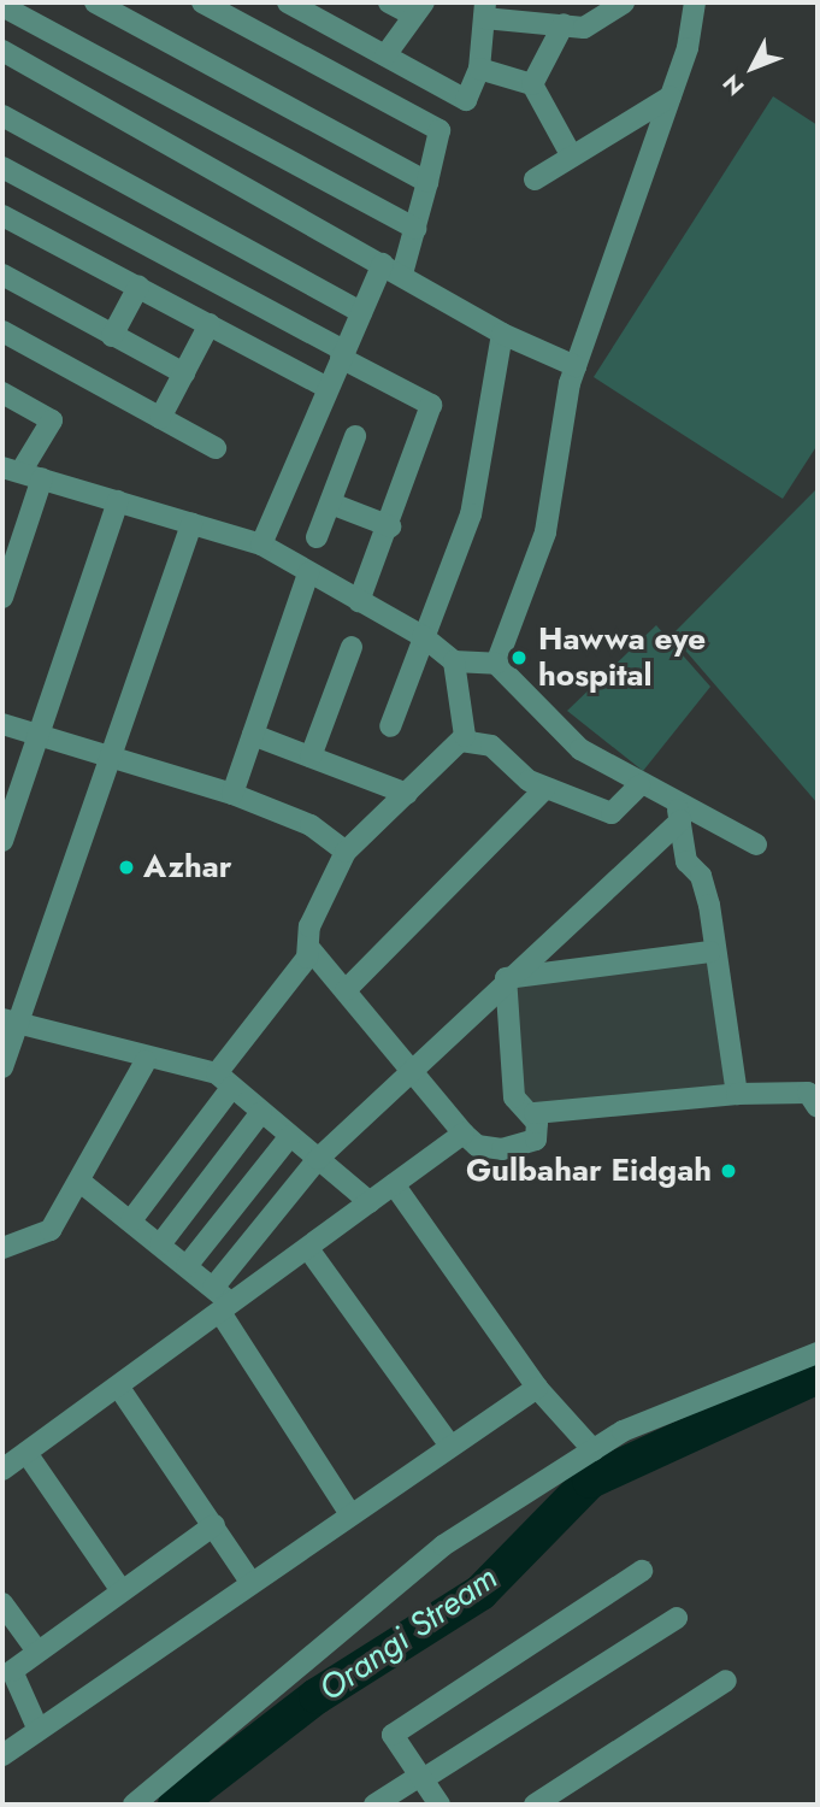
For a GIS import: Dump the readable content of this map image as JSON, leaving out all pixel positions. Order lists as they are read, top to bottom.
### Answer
{
  "water": ["Orangi Stream"],
  "places": ["Hawwa eye hospital", "Azhar", "Gulbahar Eidgah"],
  "north": "bottom left"
}
